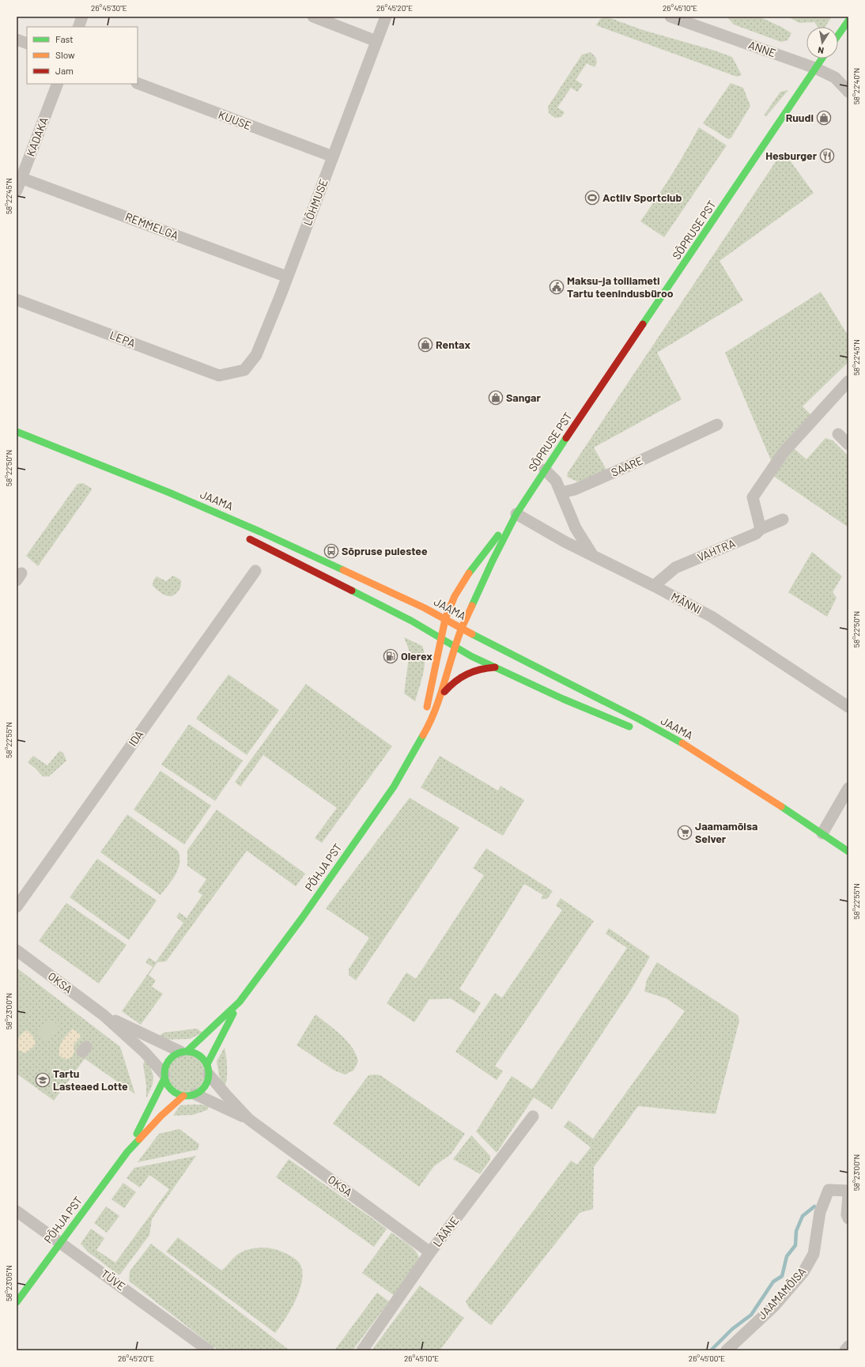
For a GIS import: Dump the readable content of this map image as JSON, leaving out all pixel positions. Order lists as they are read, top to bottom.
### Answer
{
  "streets": {
    "main road": ["SÕPRUSE PST", "JAAMA", "PÕHJA PST"],
    "street": [
      "ANNE",
      "KUUSE",
      "KADAKA",
      "LÕHMUSE",
      "REMMELGA",
      "LEPA",
      "SAARE",
      "VAHTRA",
      "MÄNNI",
      "IDA",
      "OKSA",
      "LÄÄNE",
      "TÜVE",
      "JAAMAMÕISA"
    ]
  },
  "crossings": [
    ["ANNE", "SÕPRUSE PST"],
    ["KUUSE", "LÕHMUSE"],
    ["KADAKA", "REMMELGA"],
    ["LÕHMUSE", "REMMELGA"],
    ["LÕHMUSE", "LEPA"],
    ["SÕPRUSE PST", "JAAMA"],
    ["SÕPRUSE PST", "MÄNNI"],
    ["SÕPRUSE PST", "PÕHJA PST"],
    ["VAHTRA", "MÄNNI"],
    ["PÕHJA PST", "OKSA"],
    ["PÕHJA PST", "TÜVE"],
    ["OKSA", "LÄÄNE"]
  ],
  "places": {
    "shop": ["Ruudi", "Rentax", "Sangar"],
    "restaurant": ["Hesburger"],
    "sports": ["Actiiv Sportclub"],
    "public building": ["Maksu-ja tolliameti Tartu teenindusbüroo"],
    "bus stop": ["Sõpruse puiestee"],
    "fuel station": ["Olerex"],
    "supermarket": ["Jaamamõisa Selver"],
    "school or university": ["Tartu Lasteaed Lotte"]
  },
  "legend": ["Fast", "Slow", "Jam"],
  "north": "bottom",
  "coordinates": [
    "26°45'30\"E",
    "26°45'20\"E",
    "26°45'10\"E",
    "58°22'40\"N",
    "58°22'45\"N",
    "58°22'50\"N",
    "58°22'55\"N",
    "58°23'00\"N",
    "58°23'05\"N",
    "26°45'00\"E"
  ]
}
